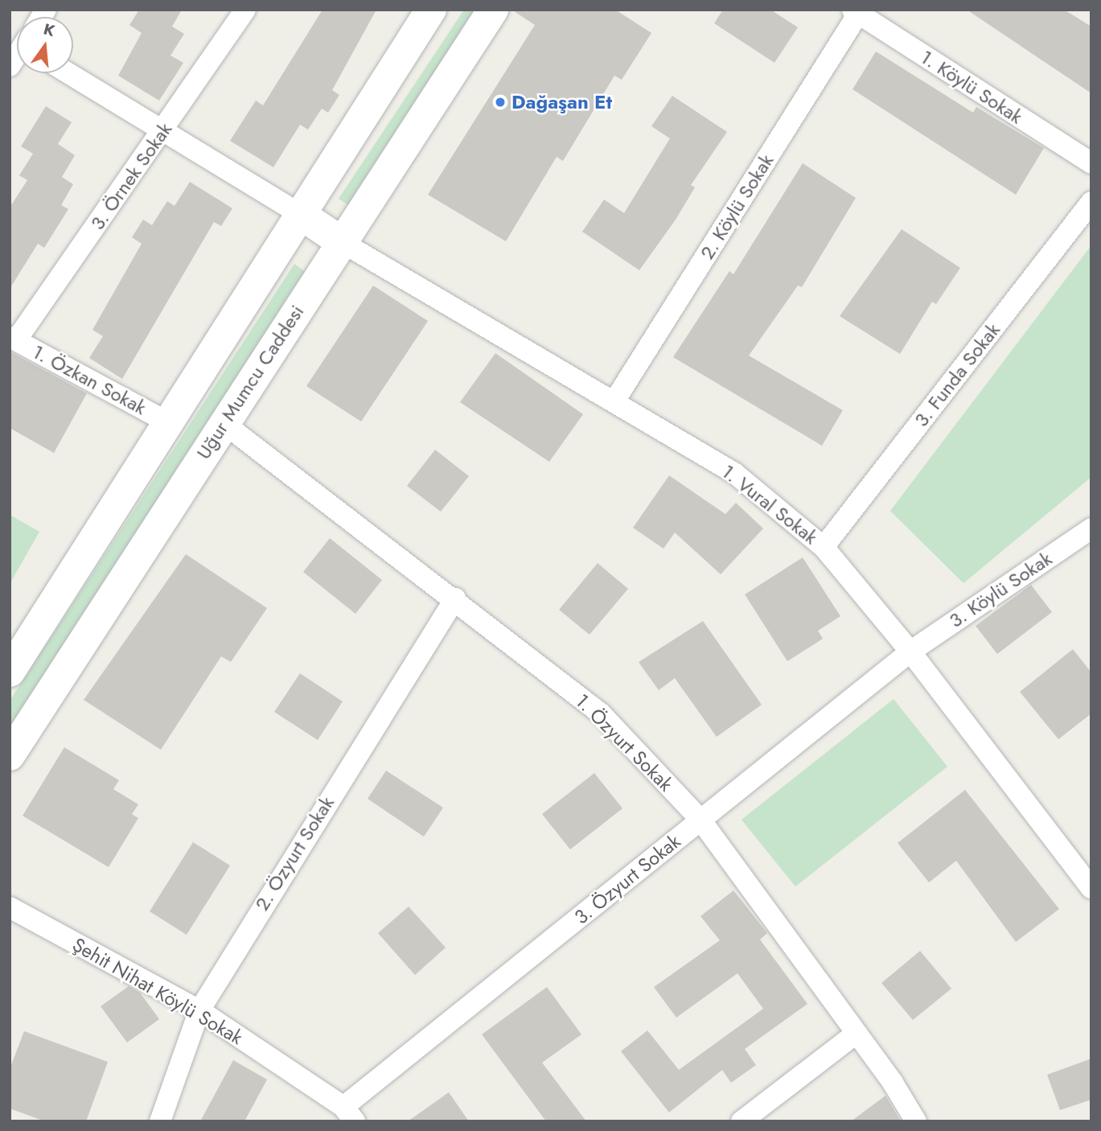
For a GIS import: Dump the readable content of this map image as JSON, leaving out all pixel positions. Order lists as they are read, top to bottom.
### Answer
{
  "streets": {
    "street": [
      "1. Köylü Sokak",
      "3. Örnek Sokak",
      "2. Köylü Sokak",
      "3. Funda Sokak",
      "1. Özkan Sokak",
      "Uğur Mumcu Caddesi",
      "1. Vural Sokak",
      "3. Köylü Sokak",
      "1. Özyurt Sokak",
      "2. Özyurt Sokak",
      "3. Özyurt Sokak",
      "Şehit Nihat Köylü Sokak"
    ]
  },
  "crossings": [
    ["1. Köylü Sokak", "2. Köylü Sokak"],
    ["3. Örnek Sokak", "1. Özkan Sokak"],
    ["2. Köylü Sokak", "1. Vural Sokak"],
    ["3. Funda Sokak", "1. Vural Sokak"],
    ["Uğur Mumcu Caddesi", "1. Vural Sokak"],
    ["Uğur Mumcu Caddesi", "1. Özyurt Sokak"],
    ["1. Vural Sokak", "3. Köylü Sokak"],
    ["1. Vural Sokak", "3. Özyurt Sokak"],
    ["3. Köylü Sokak", "3. Özyurt Sokak"],
    ["1. Özyurt Sokak", "2. Özyurt Sokak"],
    ["1. Özyurt Sokak", "3. Özyurt Sokak"],
    ["2. Özyurt Sokak", "Şehit Nihat Köylü Sokak"],
    ["3. Özyurt Sokak", "Şehit Nihat Köylü Sokak"]
  ],
  "places": ["Dağaşan Et"],
  "north": "top"
}
